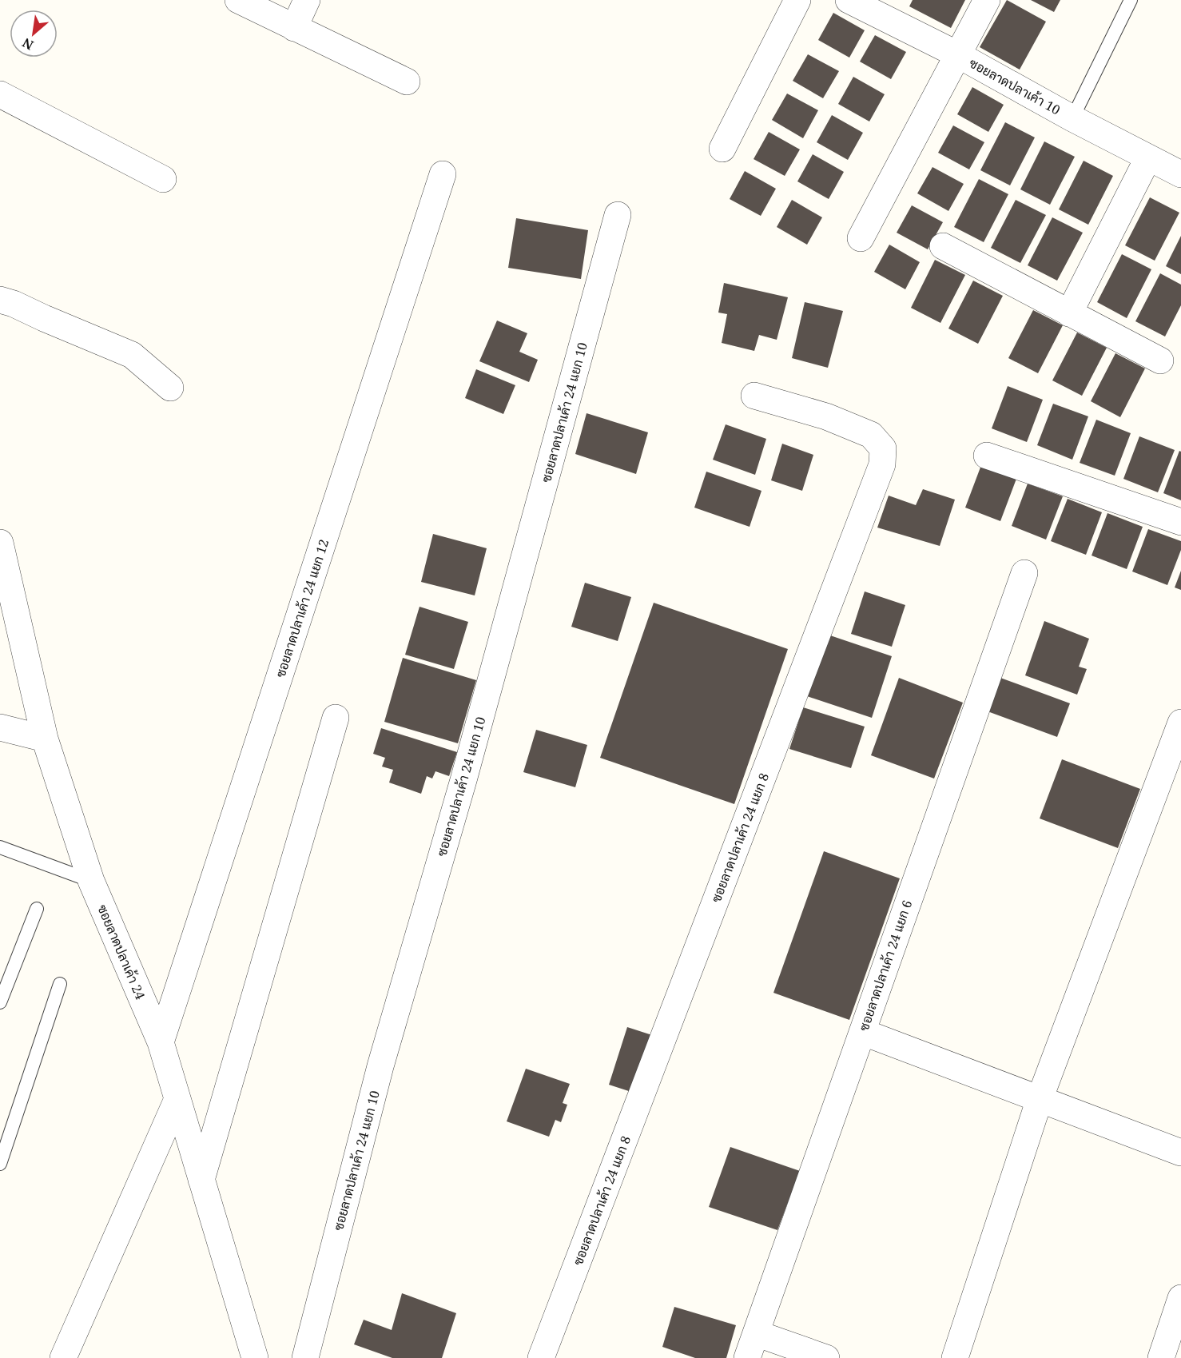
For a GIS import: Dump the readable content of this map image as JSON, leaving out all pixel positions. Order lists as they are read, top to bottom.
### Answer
{
  "streets": {
    "street": [
      "ซอยลาดปลาเค้า 10",
      "ซอยลาดปลาเค้า 24 แยก 10",
      "ซอยลาดปลาเค้า 24 แยก 12",
      "ซอยลาดปลาเค้า 24 แยก 8",
      "ซอยลาดปลาเค้า 24",
      "ซอยลาดปลาเค้า 24 แยก 6"
    ]
  },
  "crossings": [
    ["ซอยลาดปลาเค้า 24 แยก 12", "ซอยลาดปลาเค้า 24"]
  ],
  "north": "bottom left"
}
